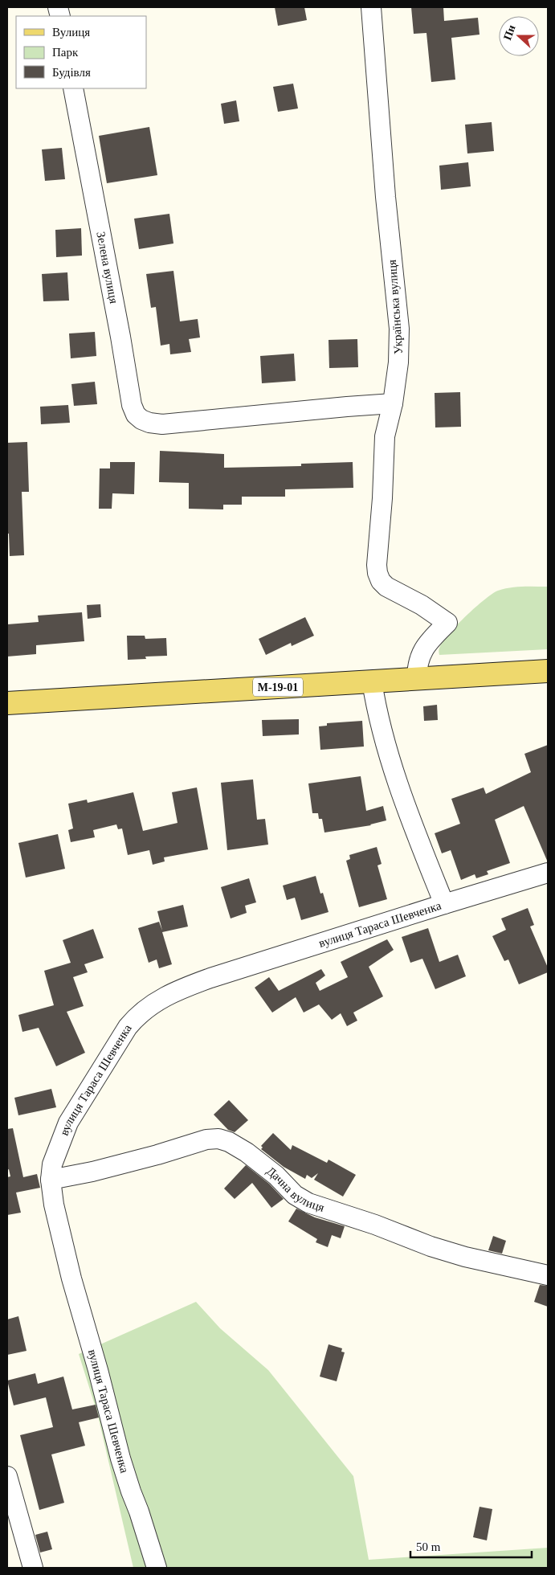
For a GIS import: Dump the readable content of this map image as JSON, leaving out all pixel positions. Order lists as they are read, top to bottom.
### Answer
{
  "streets": {
    "main road": ["М-19-01"],
    "street": [
      "Зелена вулиця",
      "Українська вулиця",
      "вулиця Тараса Шевченка",
      "Дачна вулиця"
    ]
  },
  "crossings": [
    ["Зелена вулиця", "Українська вулиця"],
    ["Українська вулиця", "М-19-01"],
    ["вулиця Тараса Шевченка", "Дачна вулиця"]
  ],
  "legend": ["Вулиця", "Парк", "Будівля"],
  "scale_bar": "50 m",
  "north": "left"
}
